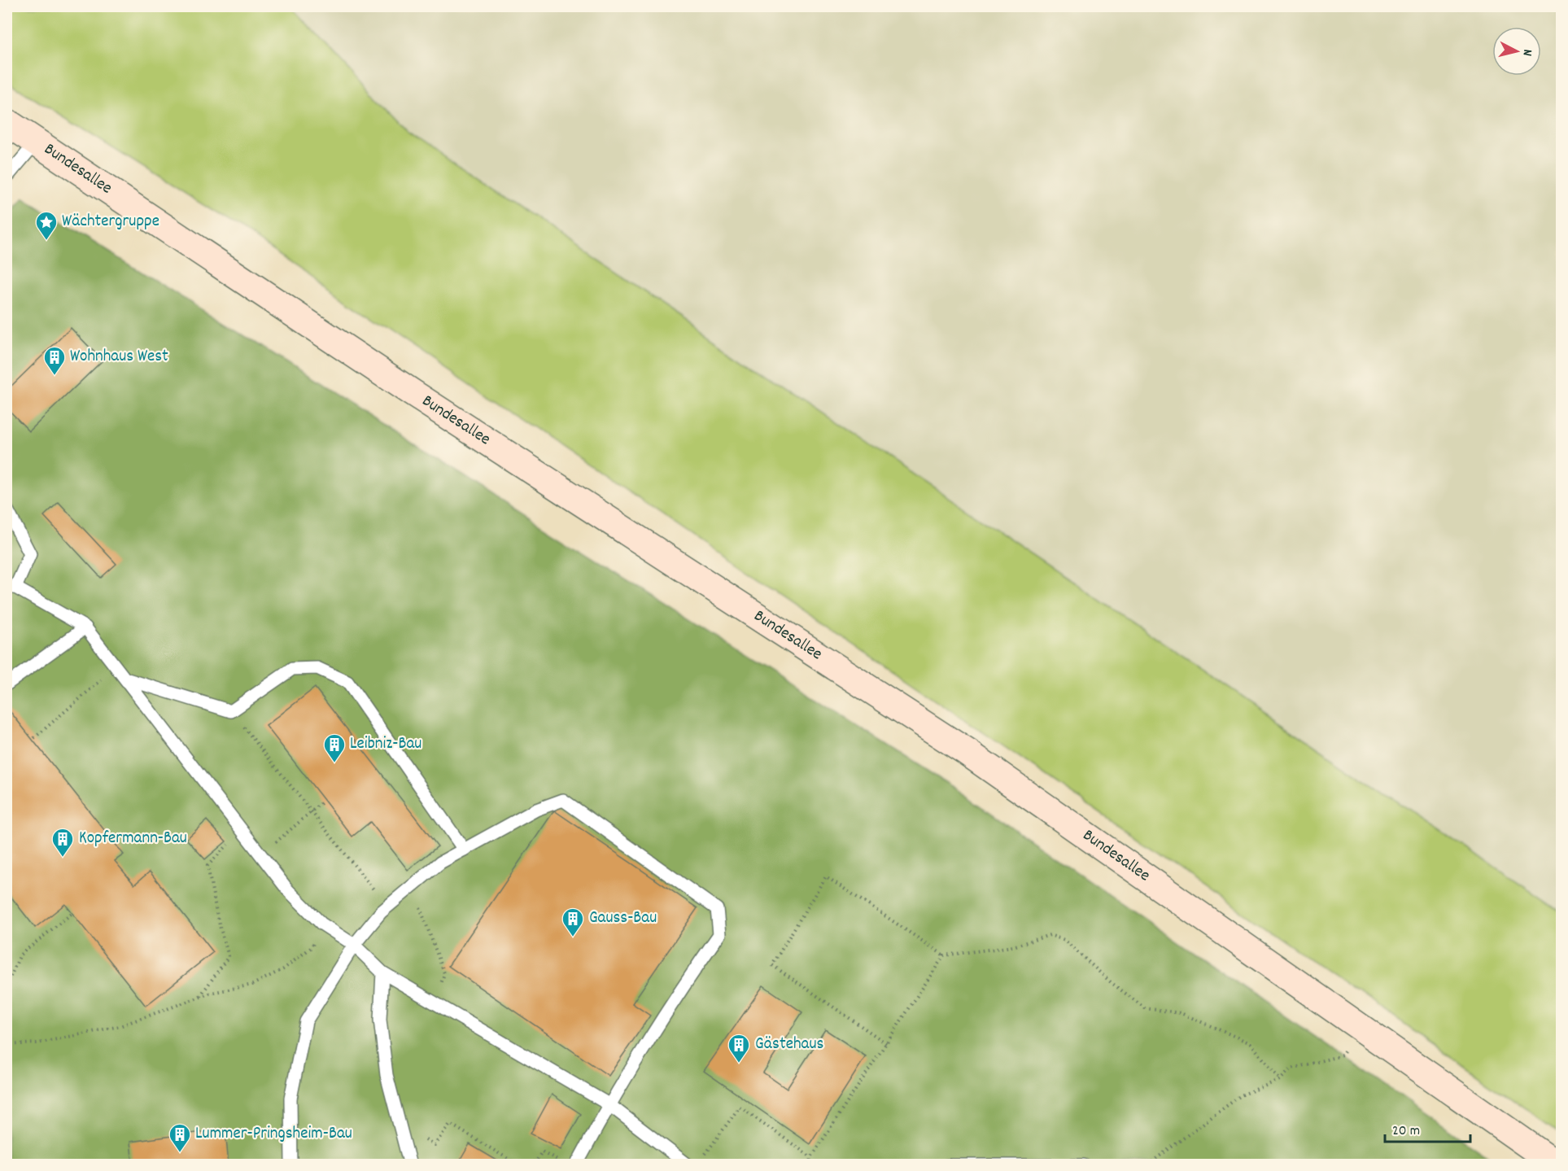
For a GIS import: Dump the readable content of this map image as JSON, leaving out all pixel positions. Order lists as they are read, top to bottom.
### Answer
{
  "streets": {
    "main road": ["Bundesallee"]
  },
  "places": {
    "place": ["Wächtergruppe"],
    "building": [
      "Wohnhaus West",
      "Leibniz-Bau",
      "Kopfermann-Bau",
      "Gauss-Bau",
      "Gästehaus",
      "Lummer-Pringsheim-Bau"
    ]
  },
  "scale_bar": "20 m",
  "north": "right"
}
